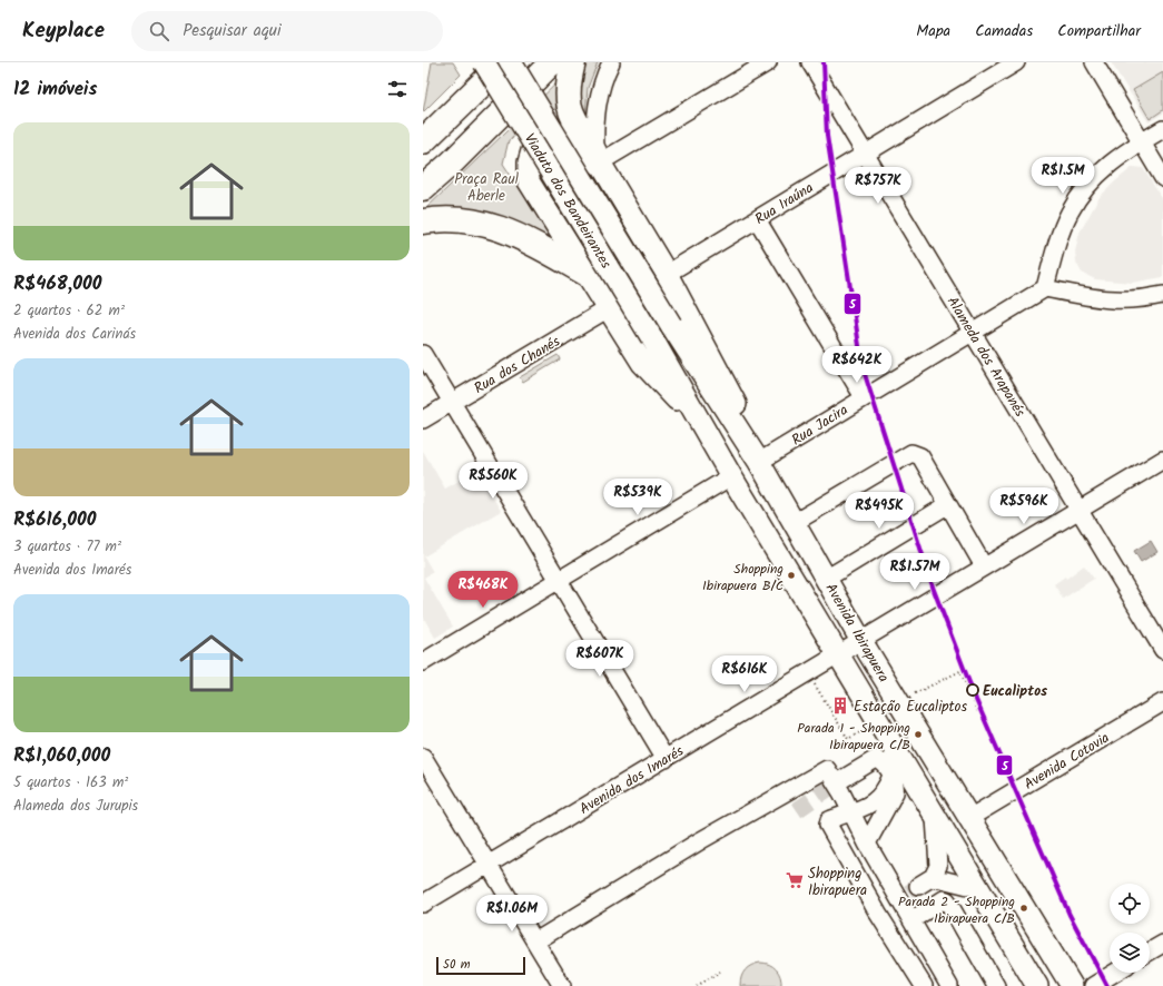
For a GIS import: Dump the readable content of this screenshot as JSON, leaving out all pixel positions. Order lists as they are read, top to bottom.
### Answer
{
  "streets": {
    "main road": ["Viaduto dos Bandeirantes", "Avenida Ibirapuera"],
    "street": [
      "Rua Iraúna",
      "Alameda dos Arapanés",
      "Rua dos Chanés",
      "Rua Jacira",
      "Avenida Cotovia",
      "Avenida dos Imarés"
    ]
  },
  "crossings": [
    ["Viaduto dos Bandeirantes", "Avenida Ibirapuera"],
    ["Rua Iraúna", "Alameda dos Arapanés"],
    ["Alameda dos Arapanés", "Rua Jacira"],
    ["Alameda dos Arapanés", "Avenida dos Imarés"],
    ["Rua Jacira", "Avenida Ibirapuera"],
    ["Avenida Ibirapuera", "Avenida Cotovia"],
    ["Avenida Ibirapuera", "Avenida dos Imarés"]
  ],
  "parks": ["Praça Raul Aberle"],
  "places": {
    "other": [
      "Shopping Ibirapuera B/C",
      "Eucaliptos",
      "Parada 1 - Shopping Ibirapuera C/B",
      "Parada 2 - Shopping Ibirapuera C/B"
    ],
    "building": ["Estação Eucaliptos"],
    "supermarket": ["Shopping Ibirapuera"]
  },
  "lines": ["metro line 5"],
  "scale_bar": "50 m",
  "page": {
    "header": "Keyplace",
    "search": "Pesquisar aqui",
    "nav": ["Mapa", "Camadas", "Compartilhar"],
    "heading": "12 imóveis",
    "list": [
      {
        "name": "R$468,000",
        "note": "2 quartos · 62 m² · Avenida dos Carinás"
      },
      {
        "name": "R$616,000",
        "note": "3 quartos · 77 m² · Avenida dos Imarés"
      },
      {
        "name": "R$1,060,000",
        "note": "5 quartos · 163 m² · Alameda dos Jurupis"
      }
    ],
    "price": [
      "R$1.5M",
      "R$757K",
      "R$642K",
      "R$560K",
      "R$539K",
      "R$596K",
      "R$495K",
      "R$1.57M",
      "R$468K",
      "R$607K",
      "R$616K",
      "R$1.06M"
    ],
    "scale": "50 m"
  }
}
